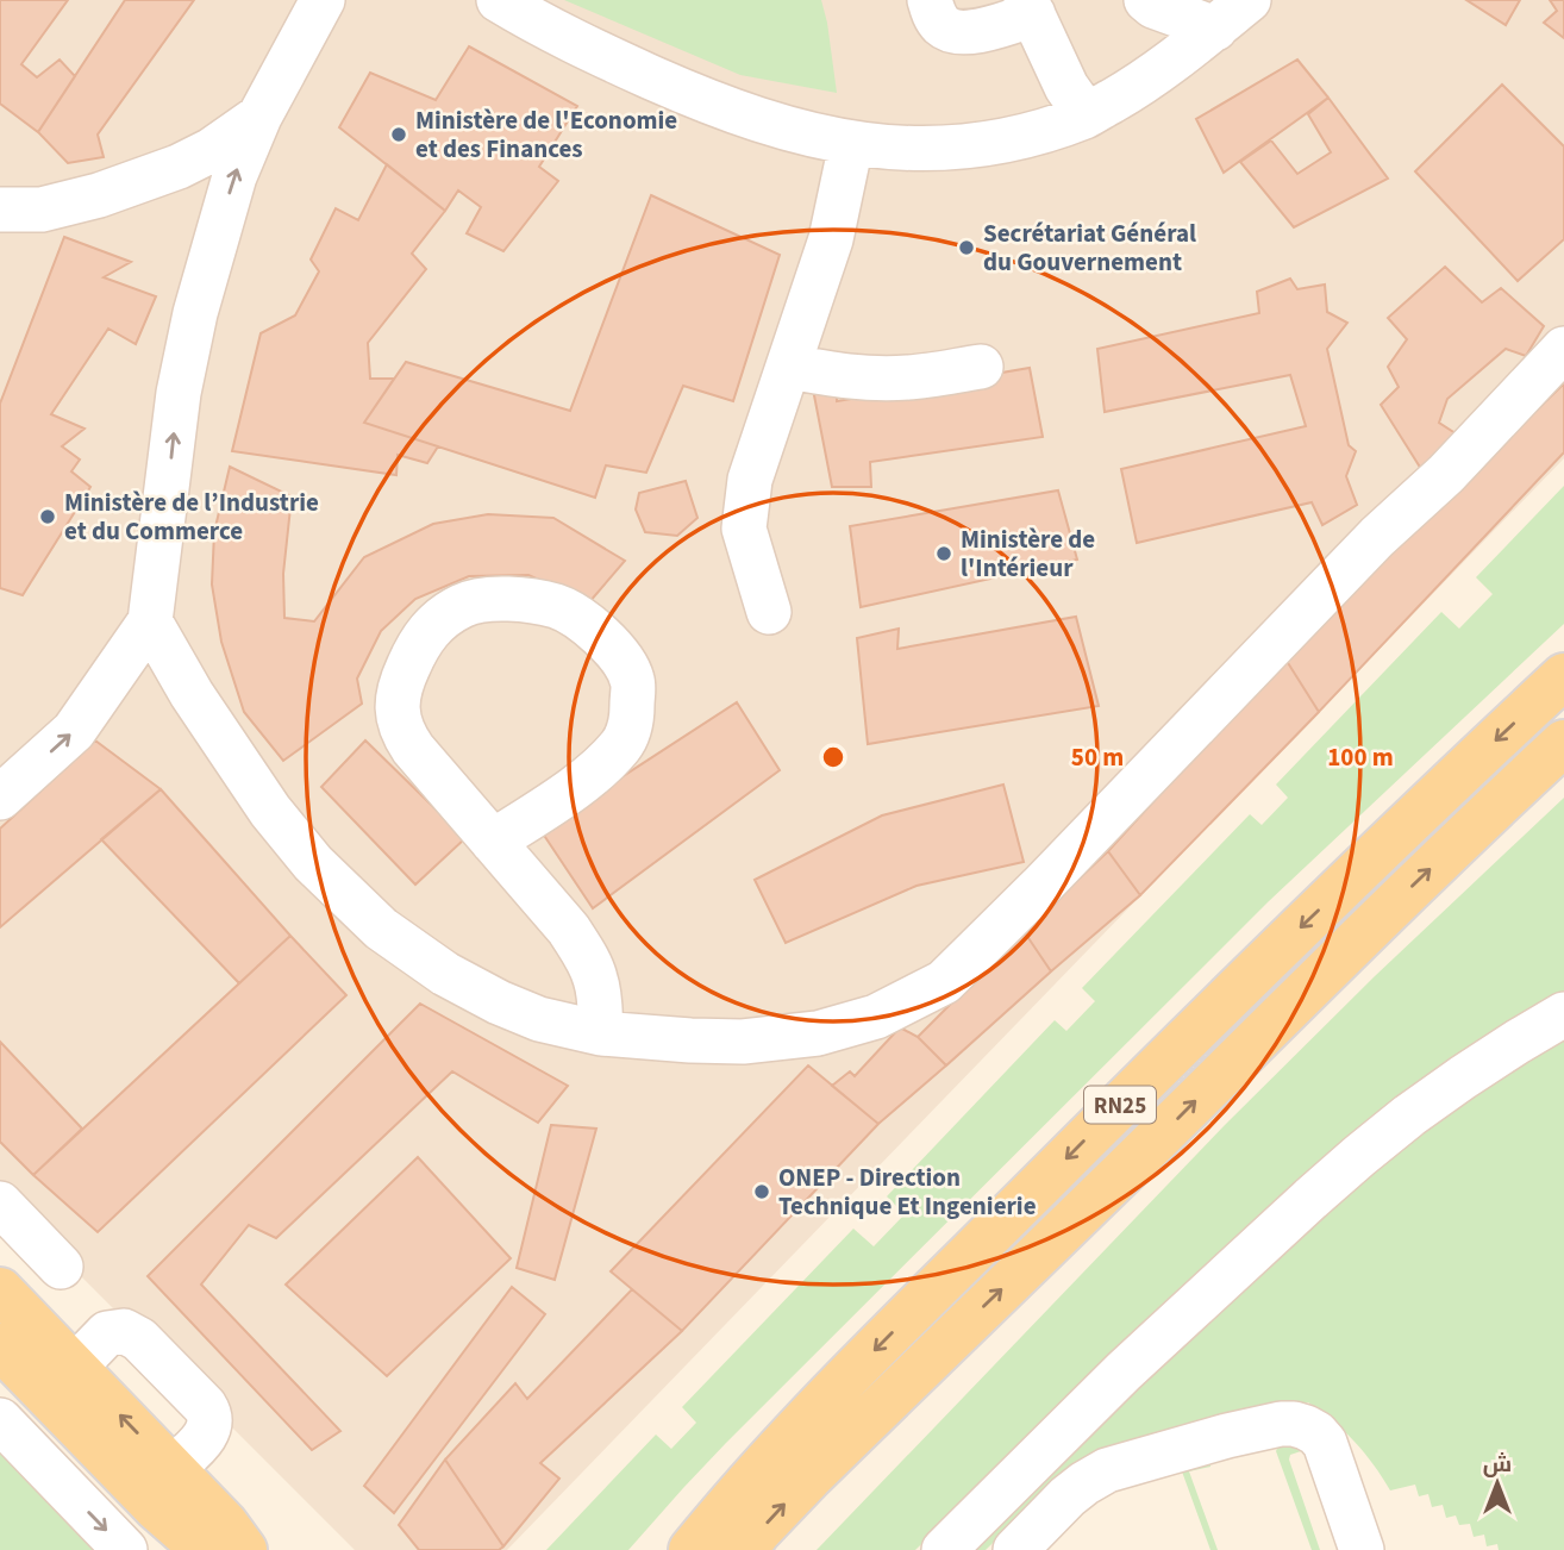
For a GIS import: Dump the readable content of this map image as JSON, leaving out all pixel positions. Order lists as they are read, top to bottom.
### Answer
{
  "streets": {
    "main road": ["RN25"]
  },
  "places": [
    "Ministère de l'Economie et des Finances",
    "Secrétariat Général du Gouvernement",
    "Ministère de l’Industrie et du Commerce",
    "Ministère de l'Intérieur",
    "ONEP - Direction Technique Et Ingenierie"
  ],
  "north": "top",
  "rings": ["50 m", "100 m"]
}
